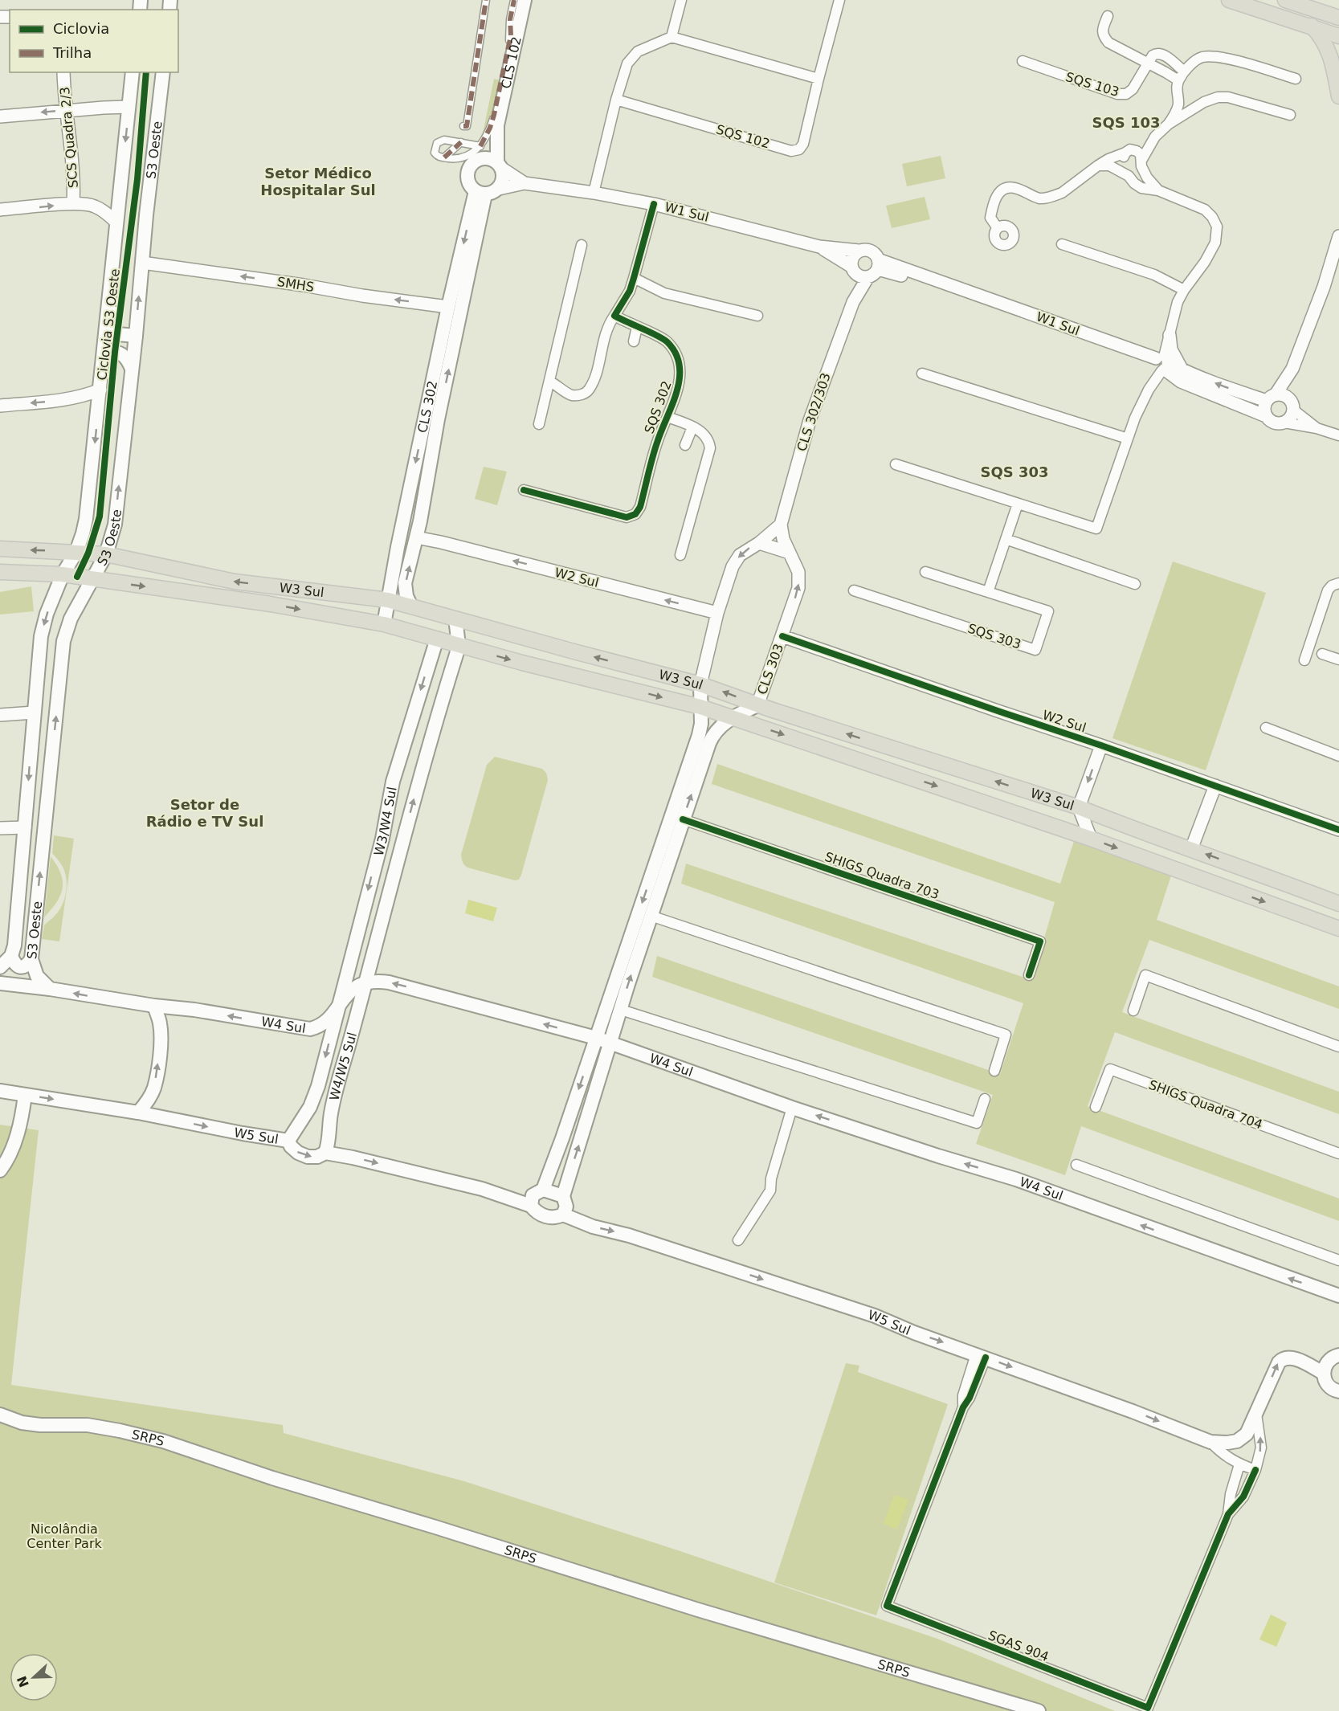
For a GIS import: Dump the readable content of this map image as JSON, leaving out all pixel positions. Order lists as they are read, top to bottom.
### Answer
{
  "streets": {
    "main road": [
      "CLS 102",
      "S3 Oeste",
      "CLS 302",
      "W3 Sul",
      "W3/W4 Sul",
      "W4 Sul",
      "W4/W5 Sul",
      "W5 Sul",
      "SRPS"
    ],
    "street": [
      "SQS 103",
      "SQS 102",
      "SCS Quadra 2/3",
      "W1 Sul",
      "SMHS",
      "SQS 302",
      "CLS 302/303",
      "W2 Sul",
      "SQS 303",
      "CLS 303",
      "SHIGS Quadra 703",
      "SHIGS Quadra 704",
      "SGAS 904"
    ],
    "cycle path": ["Ciclovia S3 Oeste"]
  },
  "crossings": [
    ["CLS 102", "W1 Sul"],
    ["CLS 102", "CLS 302"],
    ["S3 Oeste", "SMHS"],
    ["S3 Oeste", "W3 Sul"],
    ["S3 Oeste", "W4 Sul"],
    ["W1 Sul", "CLS 302"],
    ["W1 Sul", "CLS 302/303"],
    ["SMHS", "CLS 302"],
    ["CLS 302", "W2 Sul"],
    ["CLS 302", "W3 Sul"],
    ["CLS 302/303", "CLS 303"],
    ["W2 Sul", "CLS 303"],
    ["W3 Sul", "CLS 303"],
    ["W3 Sul", "W3/W4 Sul"],
    ["W3/W4 Sul", "W4 Sul"],
    ["W3/W4 Sul", "W4/W5 Sul"],
    ["W4 Sul", "W4/W5 Sul"],
    ["W4/W5 Sul", "W5 Sul"],
    ["W5 Sul", "SGAS 904"]
  ],
  "one_way": [
    "SMHS",
    "CLS 303",
    "W4 Sul",
    "W5 Sul"
  ],
  "districts": [
    "SQS 103",
    "Setor Médico Hospitalar Sul",
    "SQS 303",
    "Setor de Rádio e TV Sul"
  ],
  "parks": ["Nicolândia Center Park"],
  "legend": ["Ciclovia", "Trilha"],
  "north": "left"
}
